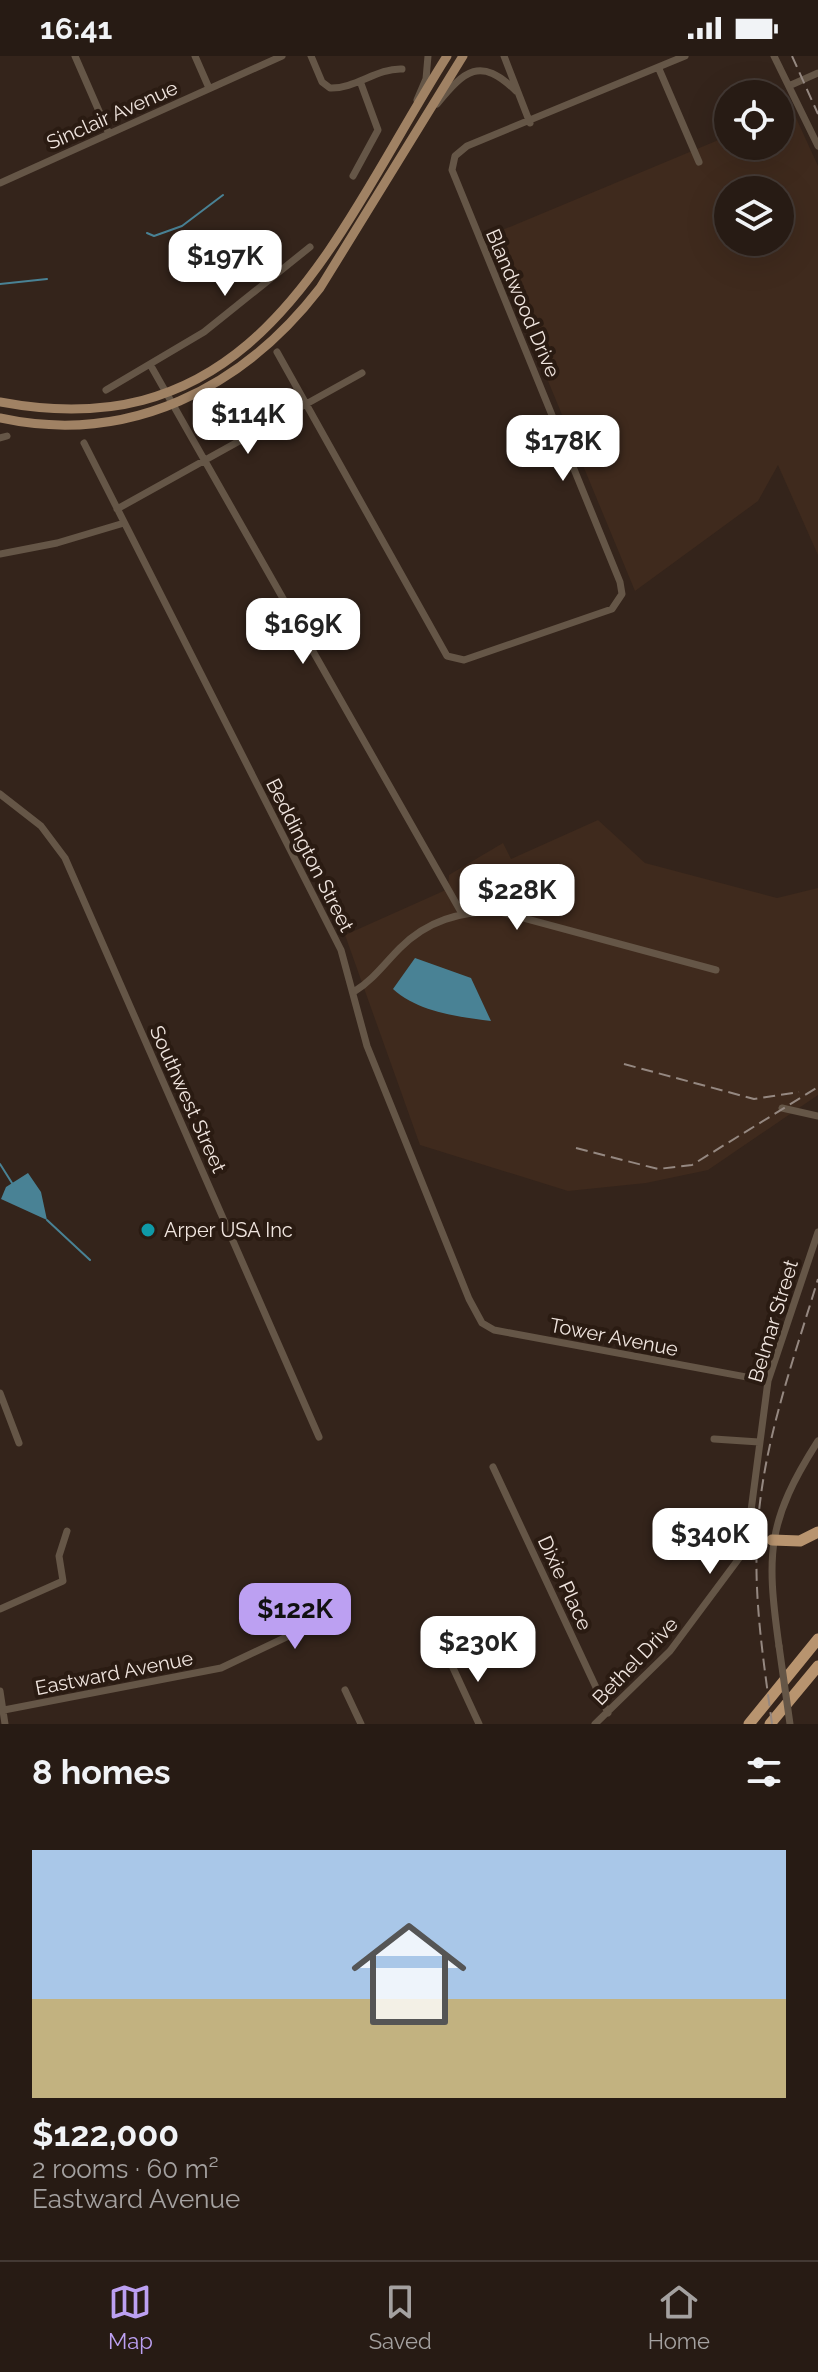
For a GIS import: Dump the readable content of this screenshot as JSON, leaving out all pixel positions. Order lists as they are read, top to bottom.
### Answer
{
  "streets": {
    "street": [
      "Sinclair Avenue",
      "Blandwood Drive",
      "Beddington Street",
      "Southwest Street",
      "Belmar Street",
      "Tower Avenue",
      "Dixie Place",
      "Bethel Drive",
      "Eastward Avenue"
    ]
  },
  "crossings": [
    ["Beddington Street", "Tower Avenue"],
    ["Belmar Street", "Tower Avenue"],
    ["Belmar Street", "Bethel Drive"],
    ["Dixie Place", "Bethel Drive"]
  ],
  "places": ["Arper USA Inc"],
  "page": {
    "status": "16:41",
    "price": [
      "$197K",
      "$114K",
      "$178K",
      "$169K",
      "$228K",
      "$340K",
      "$122K",
      "$230K"
    ],
    "heading": "8 homes",
    "list": [
      {
        "name": "$122,000",
        "note": "2 rooms · 60 m² · Eastward Avenue"
      }
    ],
    "tabs": ["Map", "Saved", "Home"]
  }
}
